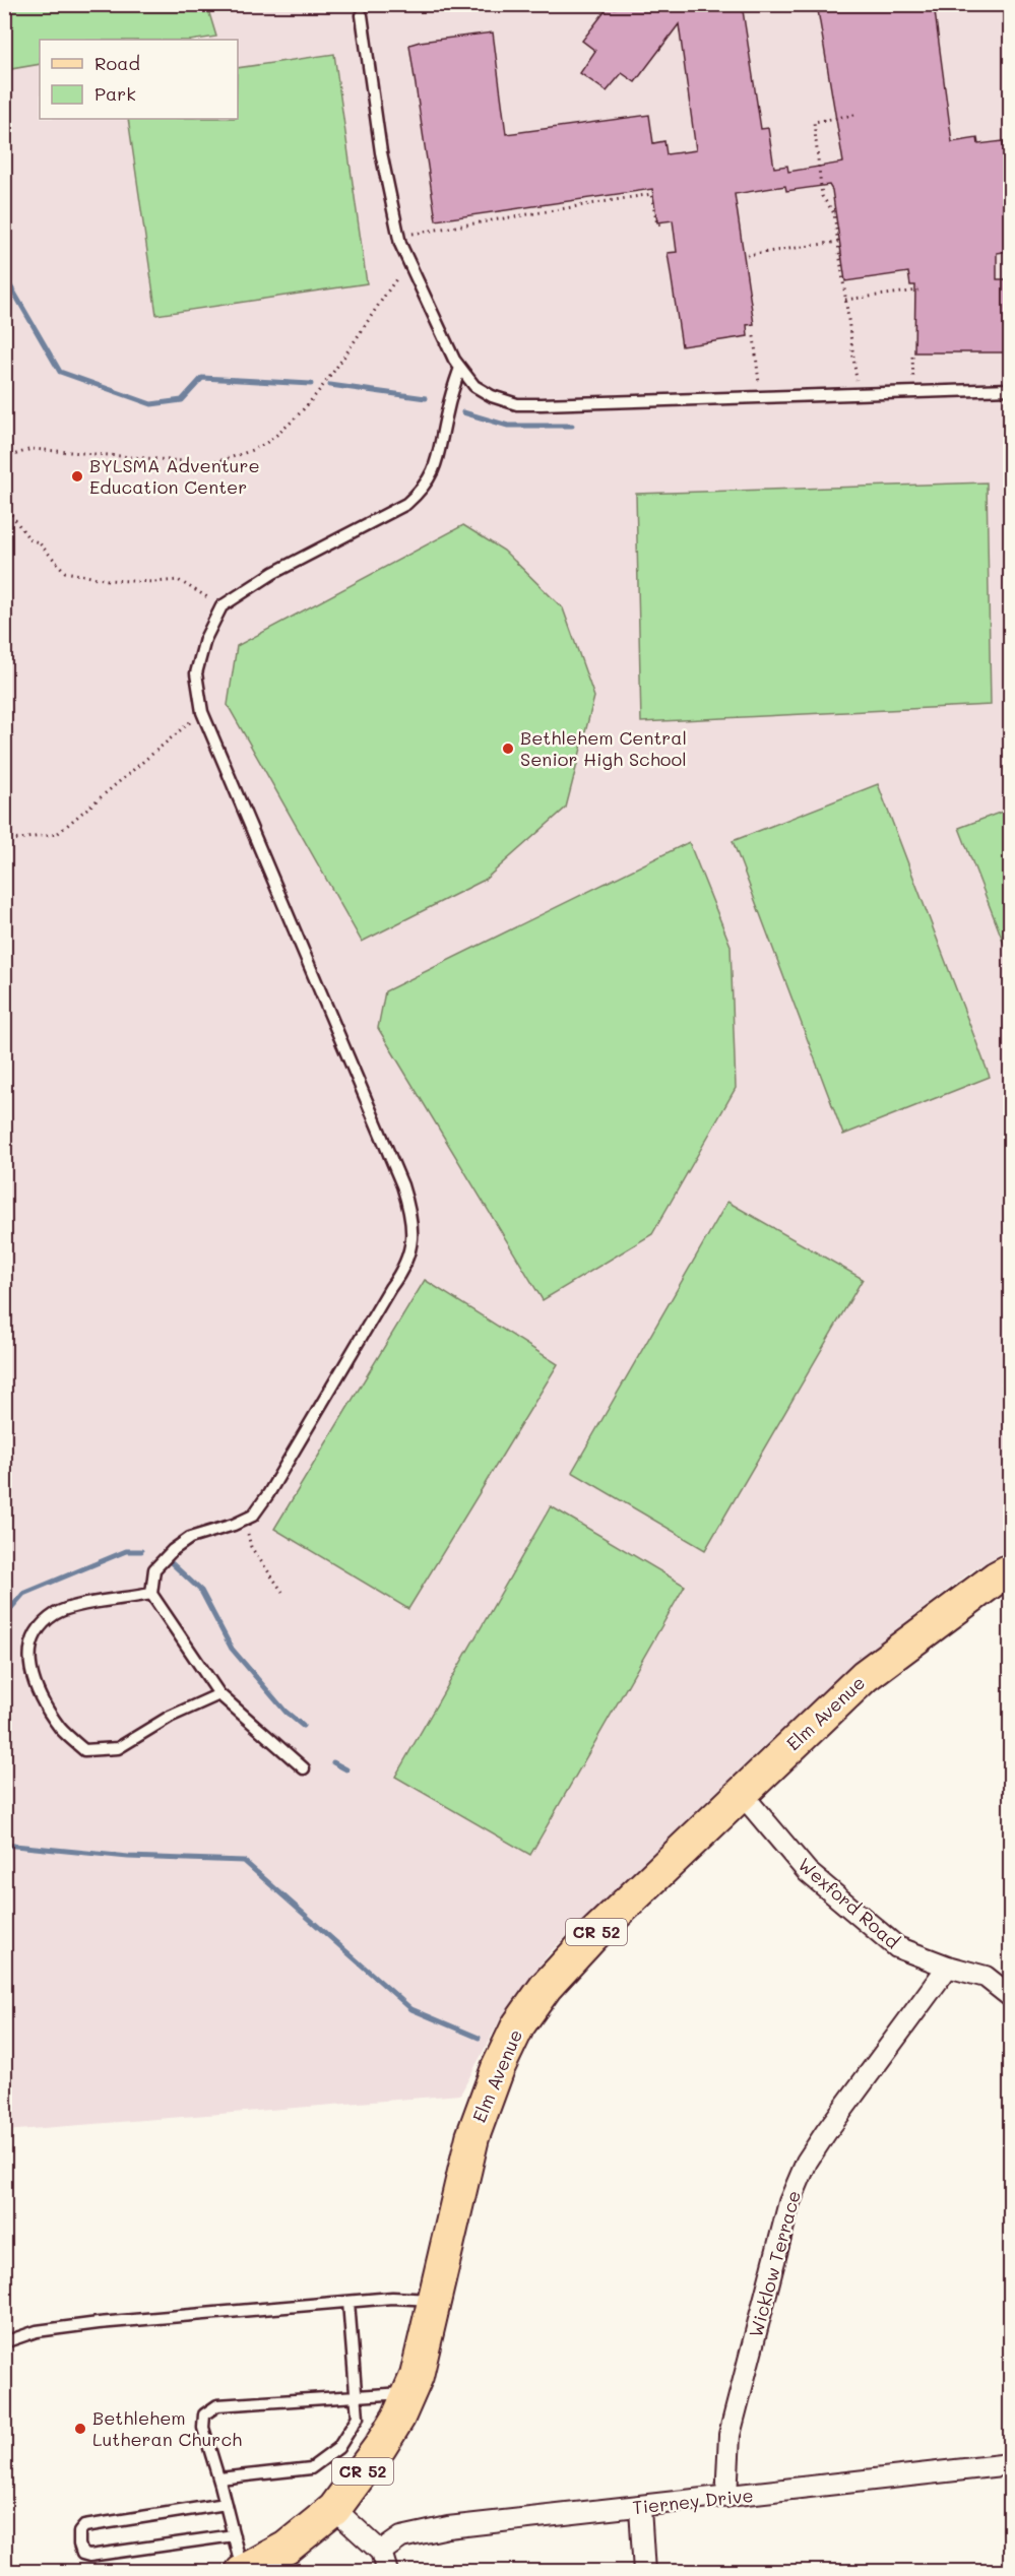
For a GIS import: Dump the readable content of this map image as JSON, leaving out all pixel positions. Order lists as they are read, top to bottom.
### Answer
{
  "streets": {
    "main road": ["Elm Avenue", "CR 52"],
    "street": ["Wexford Road", "Wicklow Terrace", "Tierney Drive"]
  },
  "crossings": [
    ["Elm Avenue", "Wexford Road"],
    ["Wexford Road", "Wicklow Terrace"],
    ["Wicklow Terrace", "Tierney Drive"]
  ],
  "places": ["BYLSMA Adventure Education Center", "Bethlehem Central Senior High School", "Bethlehem Lutheran Church"],
  "legend": ["Road", "Park"]
}
